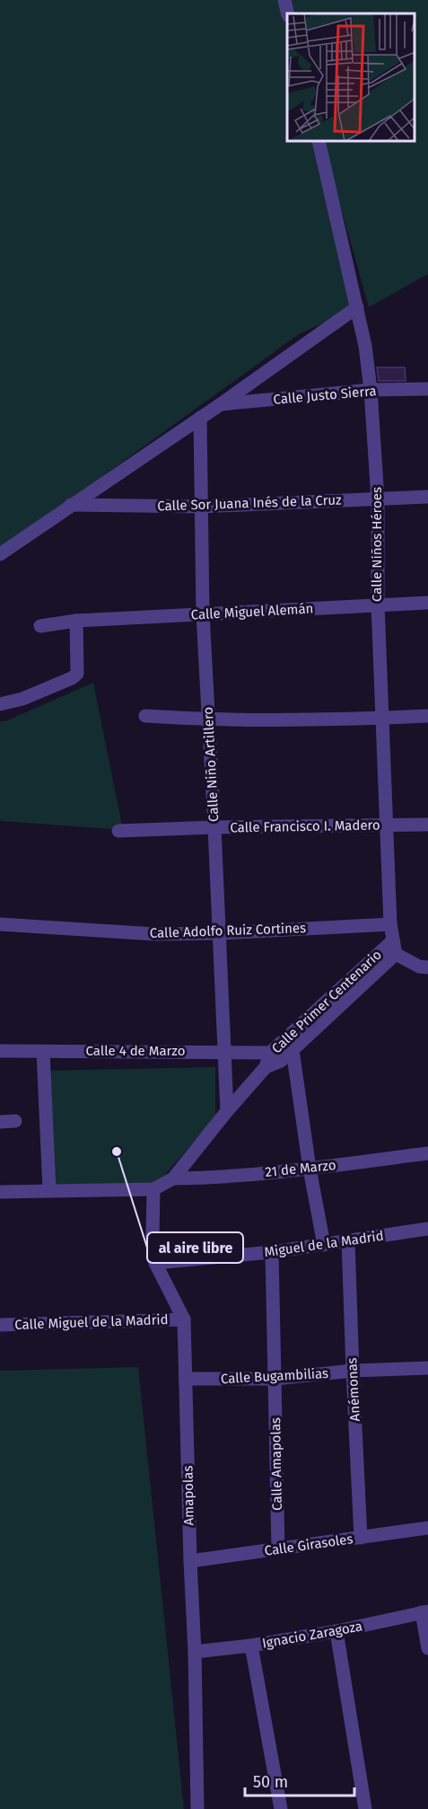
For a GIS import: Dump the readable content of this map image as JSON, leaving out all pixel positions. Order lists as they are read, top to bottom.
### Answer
{
  "streets": {
    "street": [
      "Calle Justo Sierra",
      "Calle Sor Juana Inés de la Cruz",
      "Calle Niños Héroes",
      "Calle Miguel Alemán",
      "Calle Niño Artillero",
      "Calle Francisco I. Madero",
      "Calle Adolfo Ruiz Cortines",
      "Calle Primer Centenario",
      "Calle 4 de Marzo",
      "21 de Marzo",
      "Miguel de la Madrid",
      "Calle Miguel de la Madrid",
      "Calle Bugambilias",
      "Anémonas",
      "Calle Amapolas",
      "Amapolas",
      "Calle Girasoles",
      "Ignacio Zaragoza"
    ]
  },
  "crossings": [
    ["Calle Justo Sierra", "Calle Niños Héroes"],
    ["Calle Sor Juana Inés de la Cruz", "Calle Niños Héroes"],
    ["Calle Sor Juana Inés de la Cruz", "Calle Niño Artillero"],
    ["Calle Niños Héroes", "Calle Miguel Alemán"],
    ["Calle Niños Héroes", "Calle Francisco I. Madero"],
    ["Calle Niños Héroes", "Calle Adolfo Ruiz Cortines"],
    ["Calle Niños Héroes", "Calle Primer Centenario"],
    ["Calle Miguel Alemán", "Calle Niño Artillero"],
    ["Calle Niño Artillero", "Calle Francisco I. Madero"],
    ["Calle Niño Artillero", "Calle Adolfo Ruiz Cortines"],
    ["Calle Niño Artillero", "Calle Primer Centenario"],
    ["Calle Niño Artillero", "Calle 4 de Marzo"],
    ["Calle Primer Centenario", "Calle 4 de Marzo"],
    ["Calle Primer Centenario", "21 de Marzo"],
    ["Calle Primer Centenario", "Amapolas"],
    ["Miguel de la Madrid", "Anémonas"],
    ["Miguel de la Madrid", "Calle Amapolas"],
    ["Miguel de la Madrid", "Amapolas"],
    ["Calle Miguel de la Madrid", "Amapolas"],
    ["Calle Bugambilias", "Anémonas"],
    ["Calle Bugambilias", "Calle Amapolas"],
    ["Calle Bugambilias", "Amapolas"],
    ["Anémonas", "Calle Girasoles"],
    ["Calle Amapolas", "Calle Girasoles"],
    ["Amapolas", "Calle Girasoles"],
    ["Amapolas", "Ignacio Zaragoza"]
  ],
  "places": ["al aire libre"],
  "scale_bar": "50 m"
}
